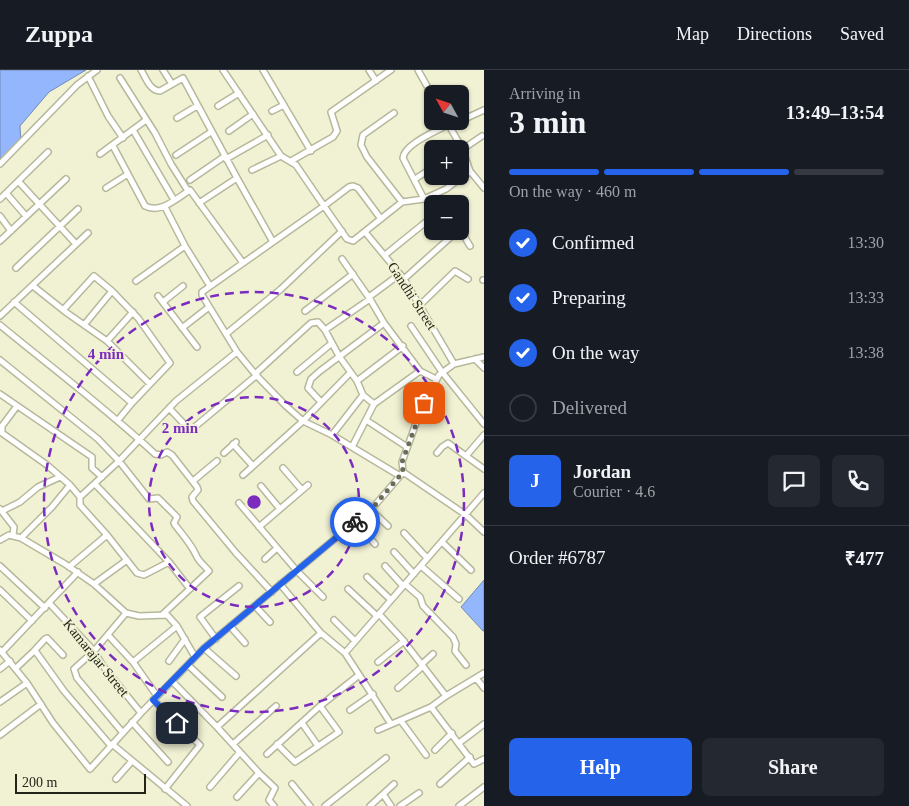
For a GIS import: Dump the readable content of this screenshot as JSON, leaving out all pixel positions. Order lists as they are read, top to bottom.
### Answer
{
  "streets": {
    "street": ["Gandhi Street", "Kamarajar Street"]
  },
  "scale_bar": "200 m",
  "north": "top left",
  "page": {
    "header": "Zuppa",
    "nav": ["Map", "Directions", "Saved"],
    "heading": ["3 min", "Arriving in", "13:49–13:54"],
    "panel": [
      "Jordan",
      "Courier · 4.6",
      "Order #6787",
      "₹477"
    ],
    "map_buttons": ["+", "−"],
    "bar": "On the way · 460 m",
    "list": [
      ["Confirmed", "13:30"],
      ["Preparing", "13:33"],
      ["On the way", "13:38"],
      "Delivered"
    ],
    "round": "J",
    "buttons": ["Help", "Share"],
    "scale": "200 m"
  },
  "rings": ["4 min", "2 min"]
}
